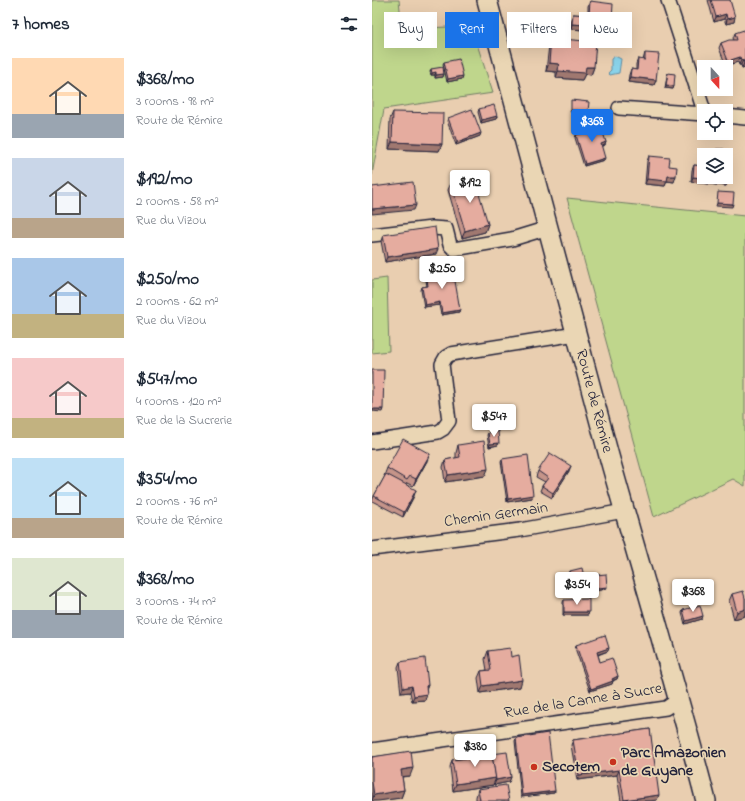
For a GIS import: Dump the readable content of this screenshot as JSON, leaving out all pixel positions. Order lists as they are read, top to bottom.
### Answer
{
  "streets": {
    "main road": ["Route de Rémire"],
    "street": ["Chemin Germain", "Rue de la Canne à Sucre"]
  },
  "crossings": [
    ["Route de Rémire", "Chemin Germain"],
    ["Route de Rémire", "Rue de la Canne à Sucre"]
  ],
  "places": ["Parc Amazonien de Guyane", "Secotem"],
  "north": "bottom",
  "page": {
    "heading": "7 homes",
    "chip": [
      "Buy",
      "Rent",
      "Filters",
      "New"
    ],
    "list": [
      {
        "name": "$368/mo",
        "note": "3 rooms · 98 m² · Route de Rémire"
      },
      {
        "name": "$192/mo",
        "note": "2 rooms · 58 m² · Rue du Vizou"
      },
      {
        "name": "$250/mo",
        "note": "2 rooms · 62 m² · Rue du Vizou"
      },
      {
        "name": "$547/mo",
        "note": "4 rooms · 120 m² · Rue de la Sucrerie"
      },
      {
        "name": "$354/mo",
        "note": "2 rooms · 76 m² · Route de Rémire"
      },
      {
        "name": "$368/mo",
        "note": "3 rooms · 74 m² · Route de Rémire"
      }
    ],
    "price": [
      "$368",
      "$192",
      "$250",
      "$547",
      "$354",
      "$368",
      "$380"
    ]
  }
}
